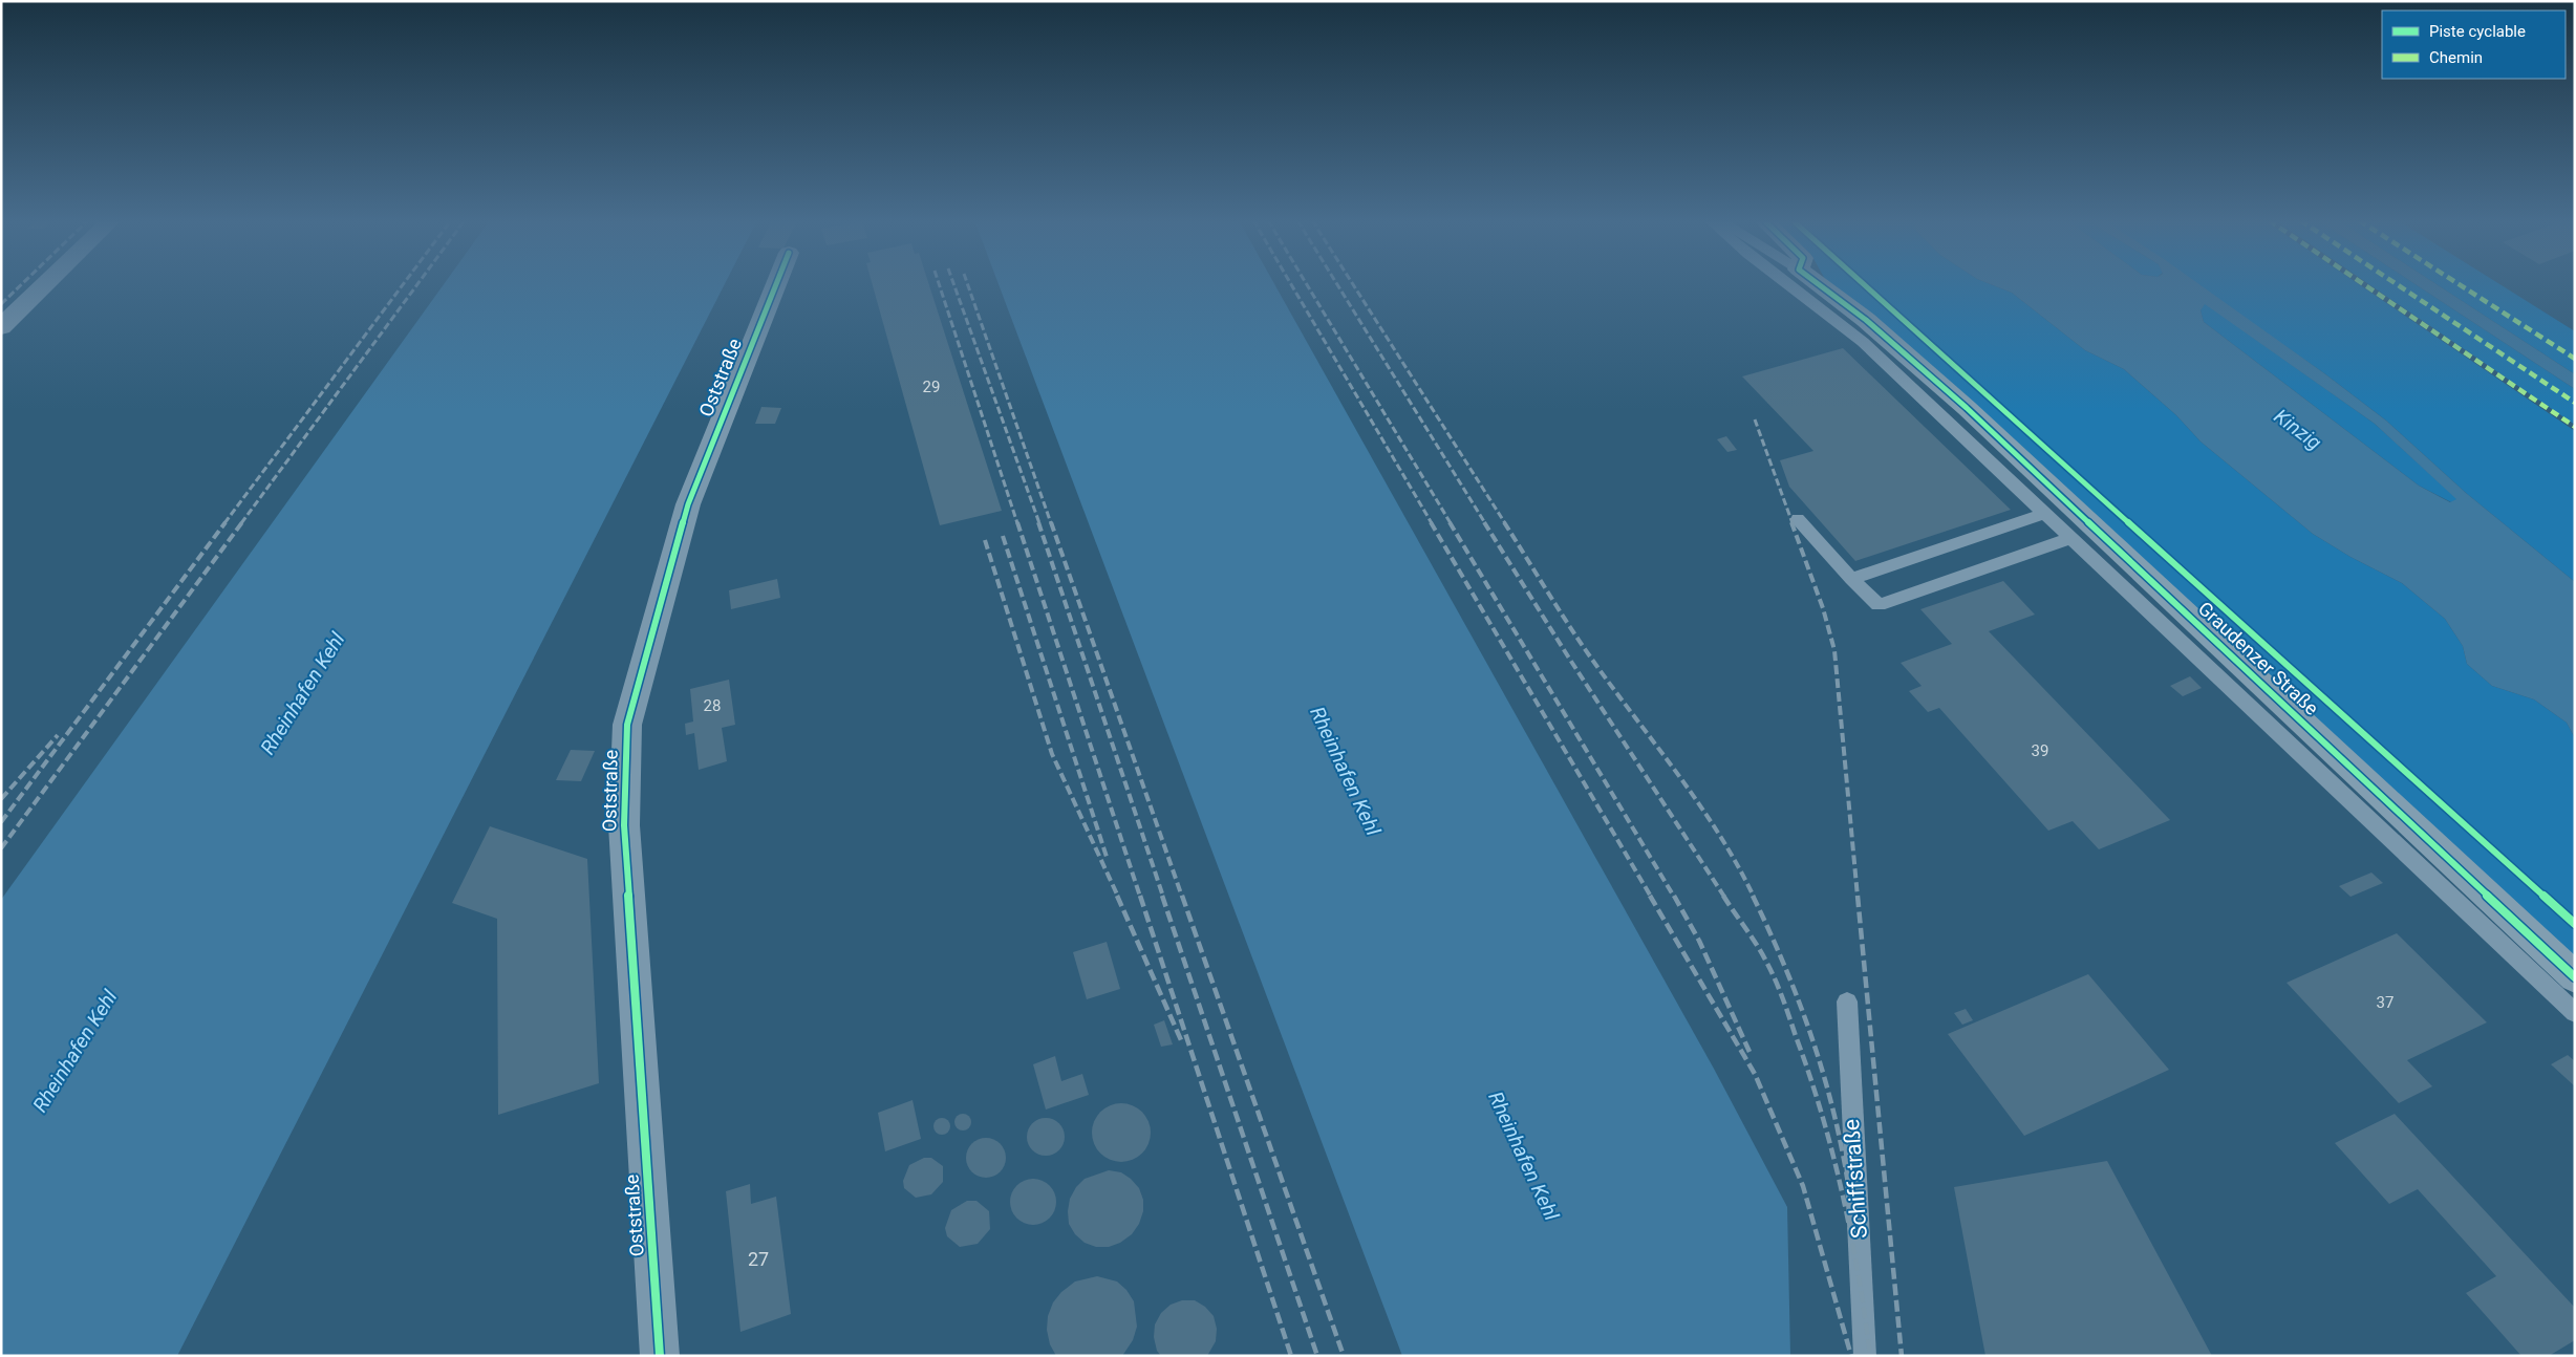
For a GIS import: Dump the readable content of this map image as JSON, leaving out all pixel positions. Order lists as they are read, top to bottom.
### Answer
{
  "streets": {
    "street": ["Oststraße", "Graudenzer Straße"],
    "lane": ["Schiffstraße"]
  },
  "water": ["Kinzig", "Rheinhafen Kehl"],
  "house_numbers": [
    "29",
    "28",
    "39",
    "37",
    "27"
  ],
  "legend": ["Piste cyclable", "Chemin"]
}
